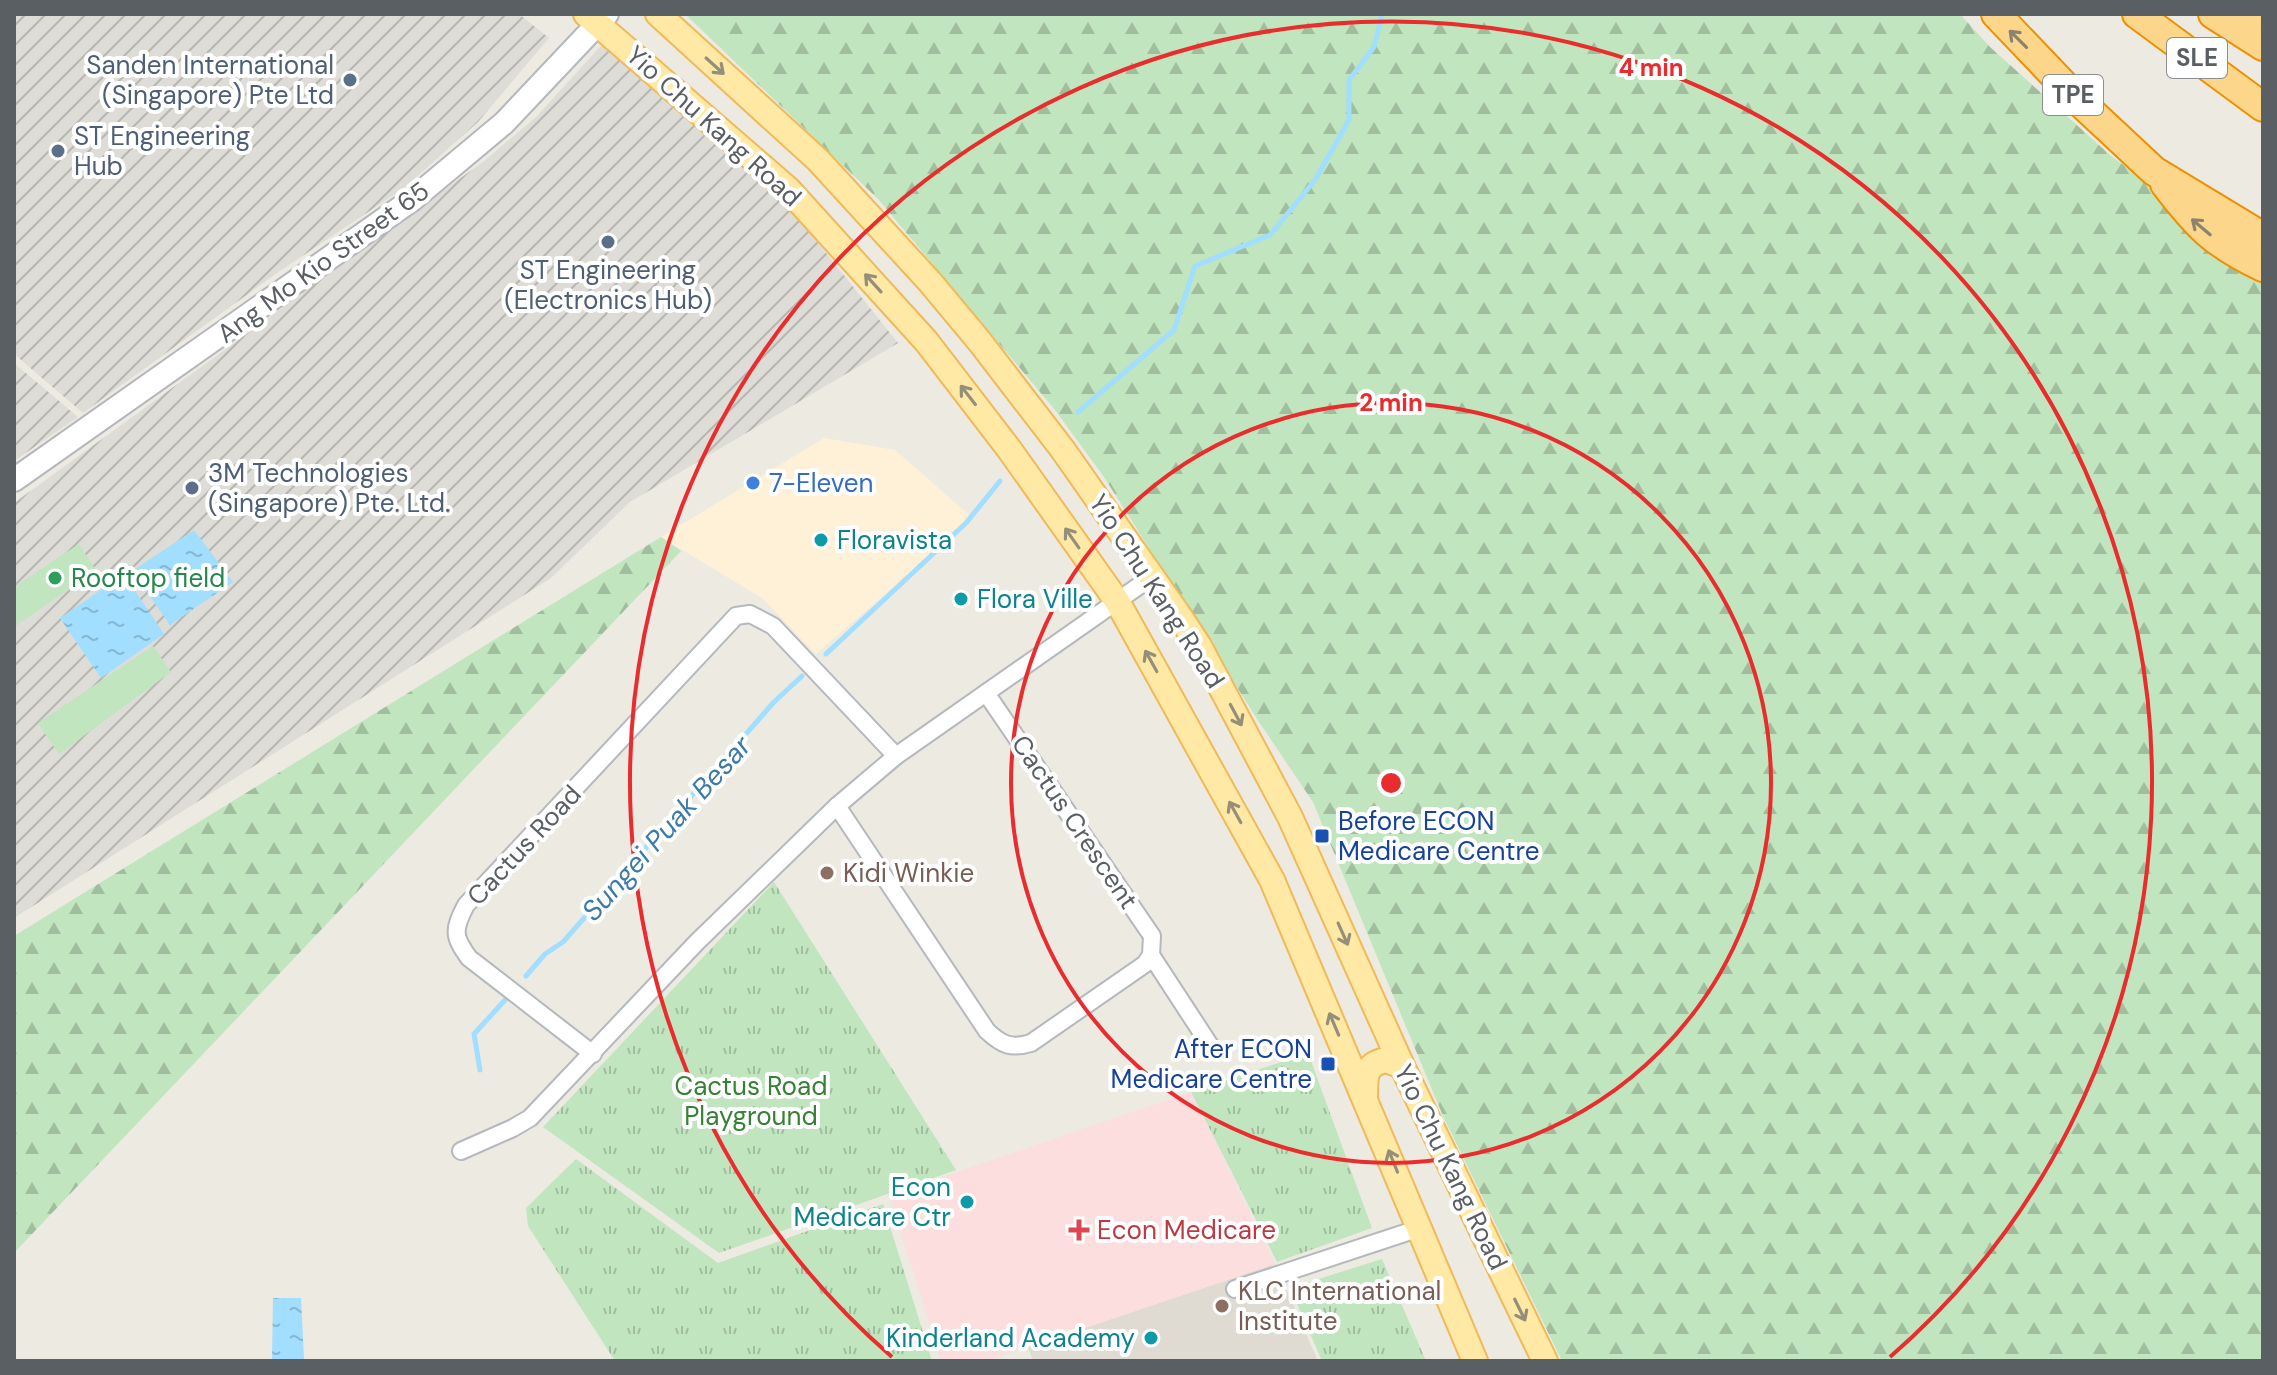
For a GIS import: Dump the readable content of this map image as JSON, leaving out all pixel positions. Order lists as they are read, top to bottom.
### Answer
{
  "streets": {
    "highway": ["SLE", "TPE"],
    "main road": ["Yio Chu Kang Road"],
    "street": ["Ang Mo Kio Street 65", "Cactus Crescent", "Cactus Road"]
  },
  "crossings": [
    ["Yio Chu Kang Road", "Ang Mo Kio Street 65"]
  ],
  "water": ["Sungei Puak Besar"],
  "parks": ["Cactus Road Playground"],
  "places": {
    "other": [
      "Sanden International (Singapore) Pte Ltd",
      "ST Engineering Hub",
      "ST Engineering (Electronics Hub)",
      "7-Eleven",
      "3M Technologies (Singapore) Pte. Ltd.",
      "Floravista",
      "Rooftop field",
      "Flora Ville",
      "Kidi Winkie",
      "Econ Medicare Ctr",
      "KLC International Institute",
      "Kinderland Academy"
    ],
    "transit": ["Before ECON Medicare Centre", "After ECON Medicare Centre"],
    "health": ["Econ Medicare"]
  },
  "rings": ["4 min", "2 min"]
}
